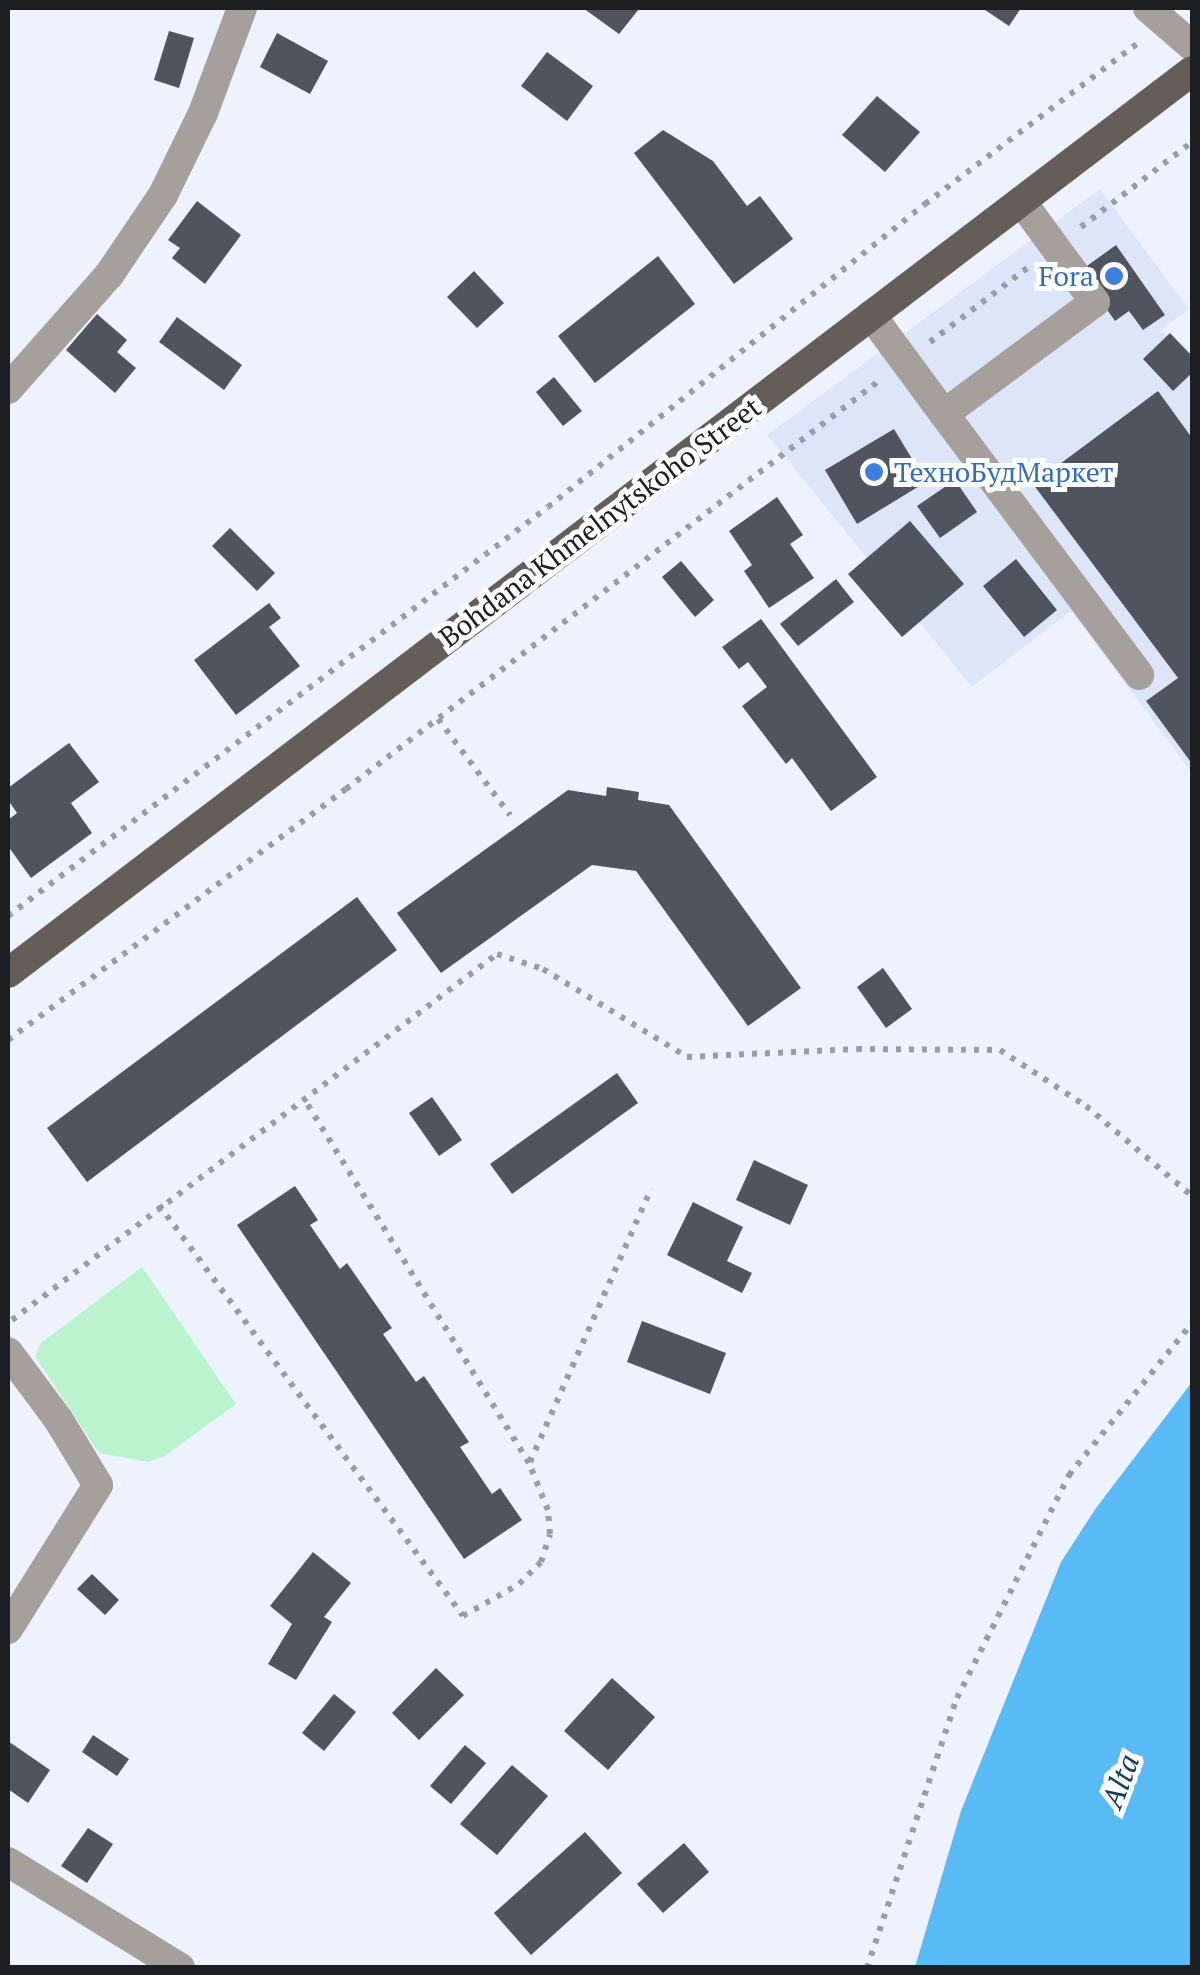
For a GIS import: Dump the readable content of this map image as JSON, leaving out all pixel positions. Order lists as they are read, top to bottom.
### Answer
{
  "streets": {
    "main road": ["Bohdana Khmelnytskoho Street"]
  },
  "water": ["Alta"],
  "places": ["Fora", "ТехноБудМаркет"]
}
